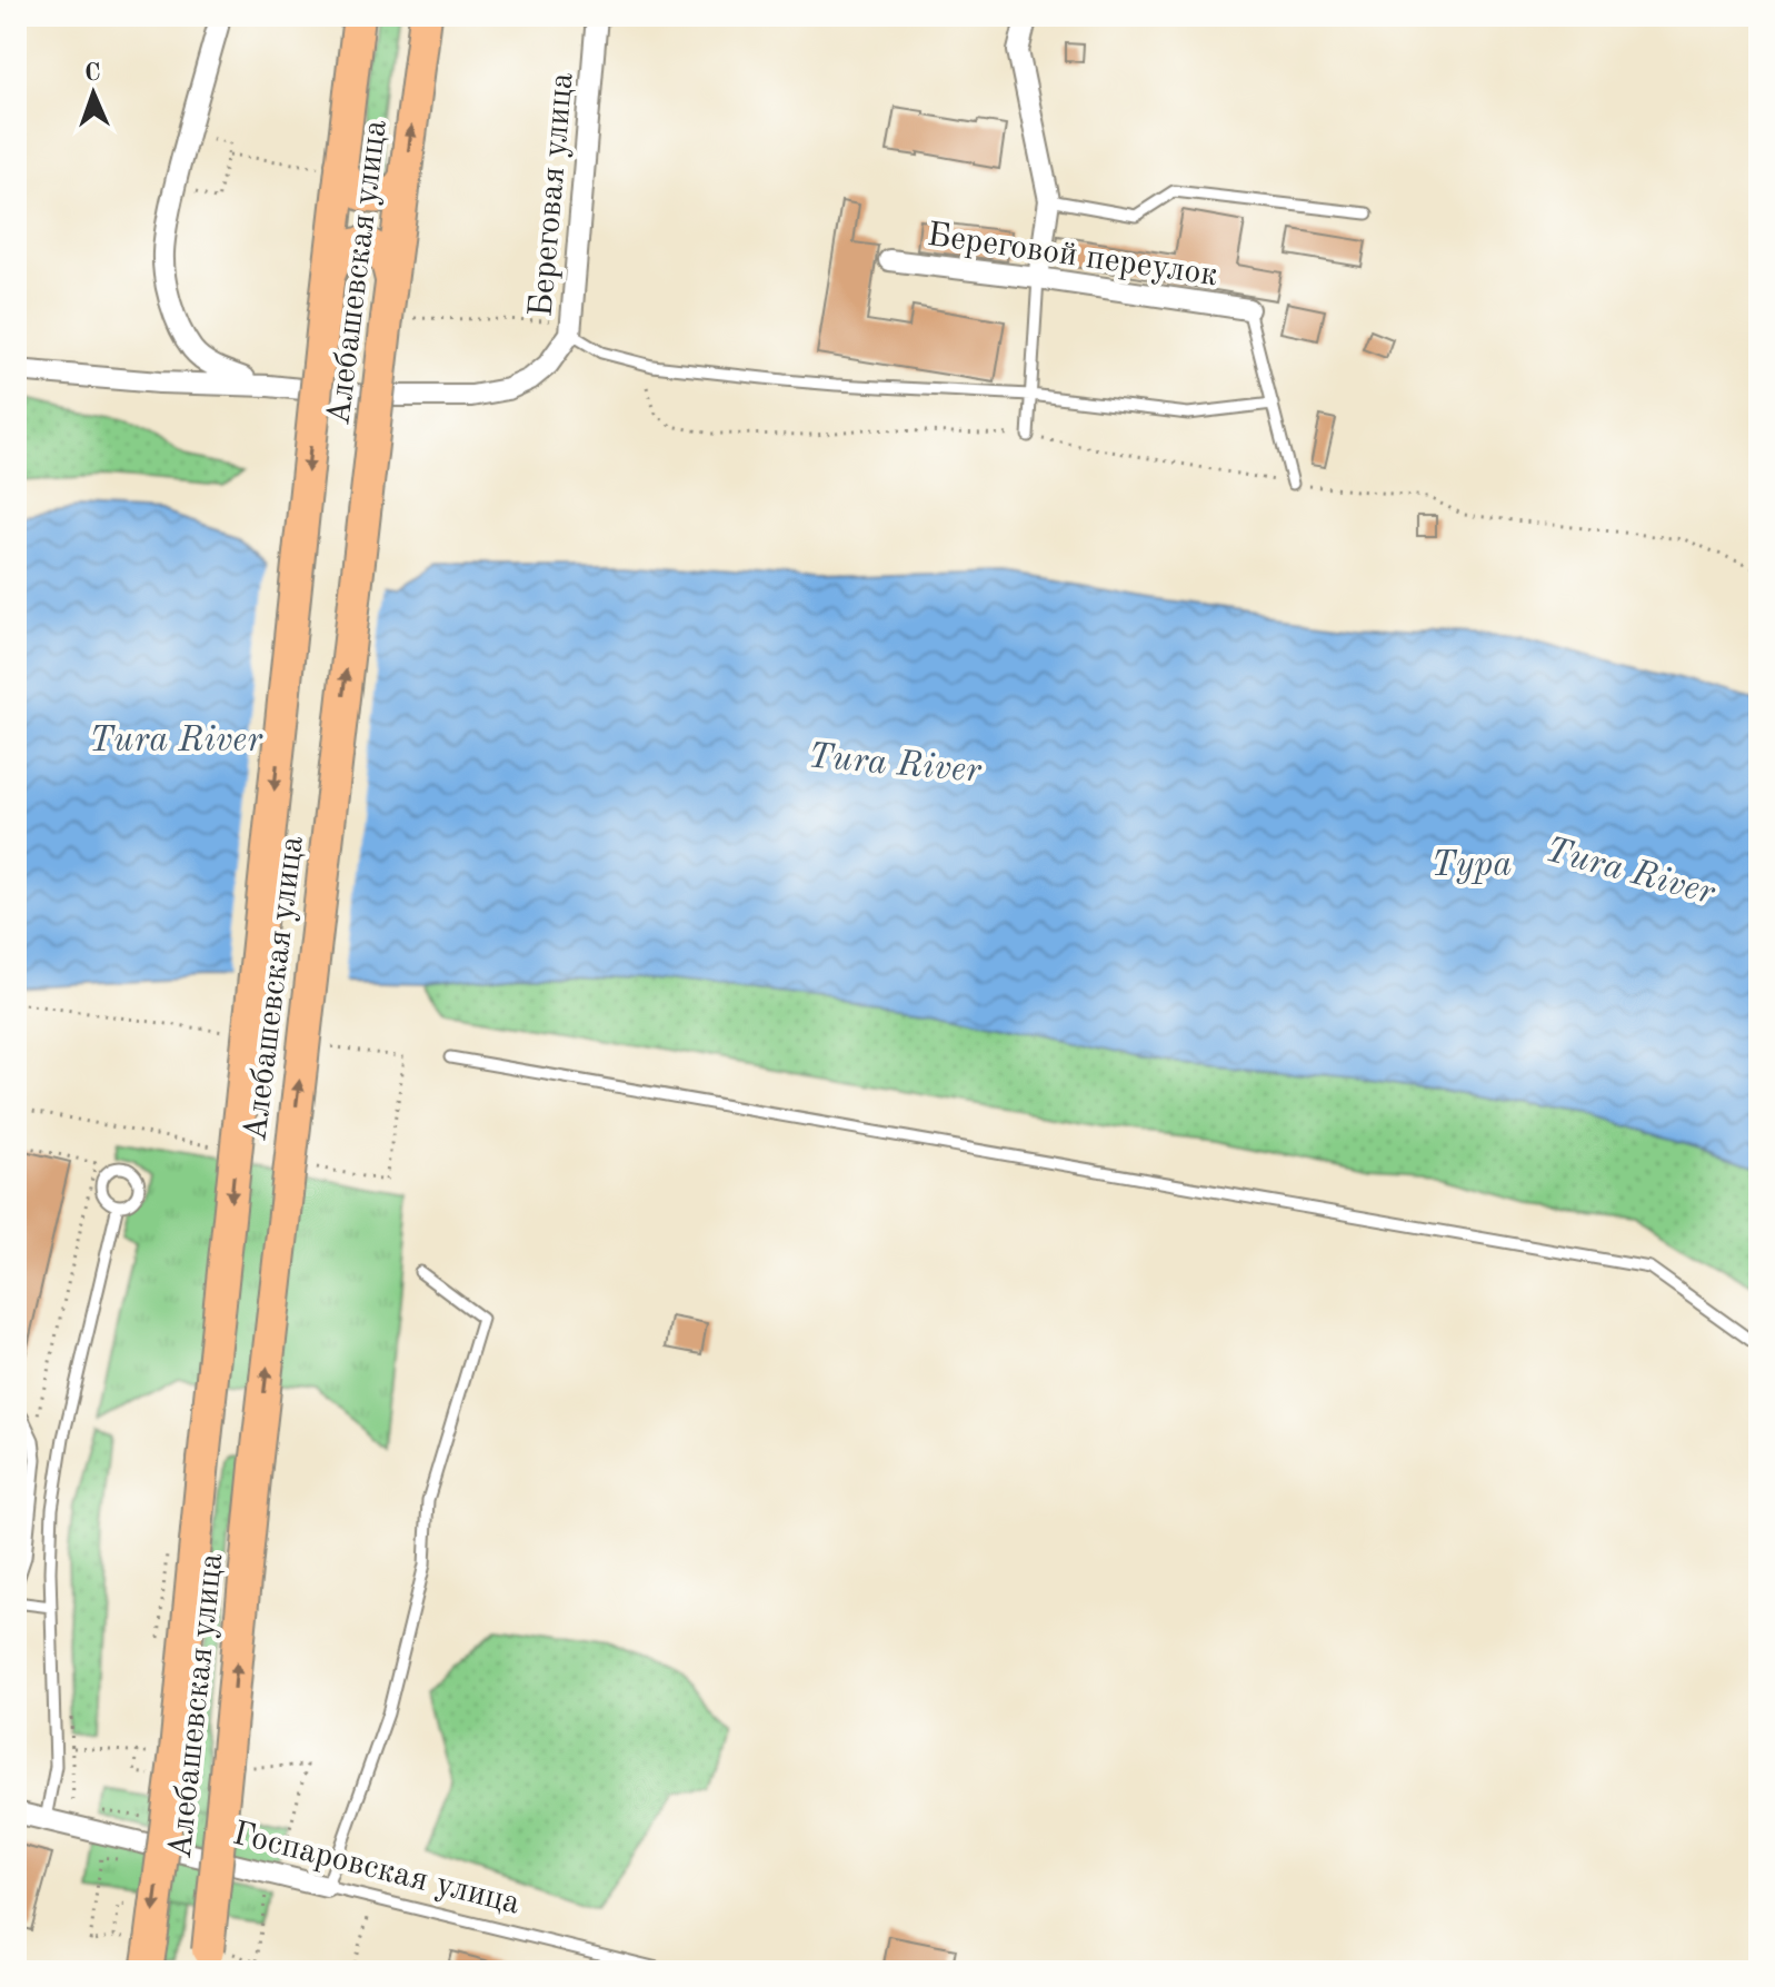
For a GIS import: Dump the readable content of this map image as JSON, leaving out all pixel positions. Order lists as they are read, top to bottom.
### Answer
{
  "streets": {
    "main road": ["Алебашевская улица"],
    "street": ["Береговая улица", "Береговой переулок", "Госпаровская улица"]
  },
  "water": ["Tura River", "Тура"],
  "north": "top"
}
